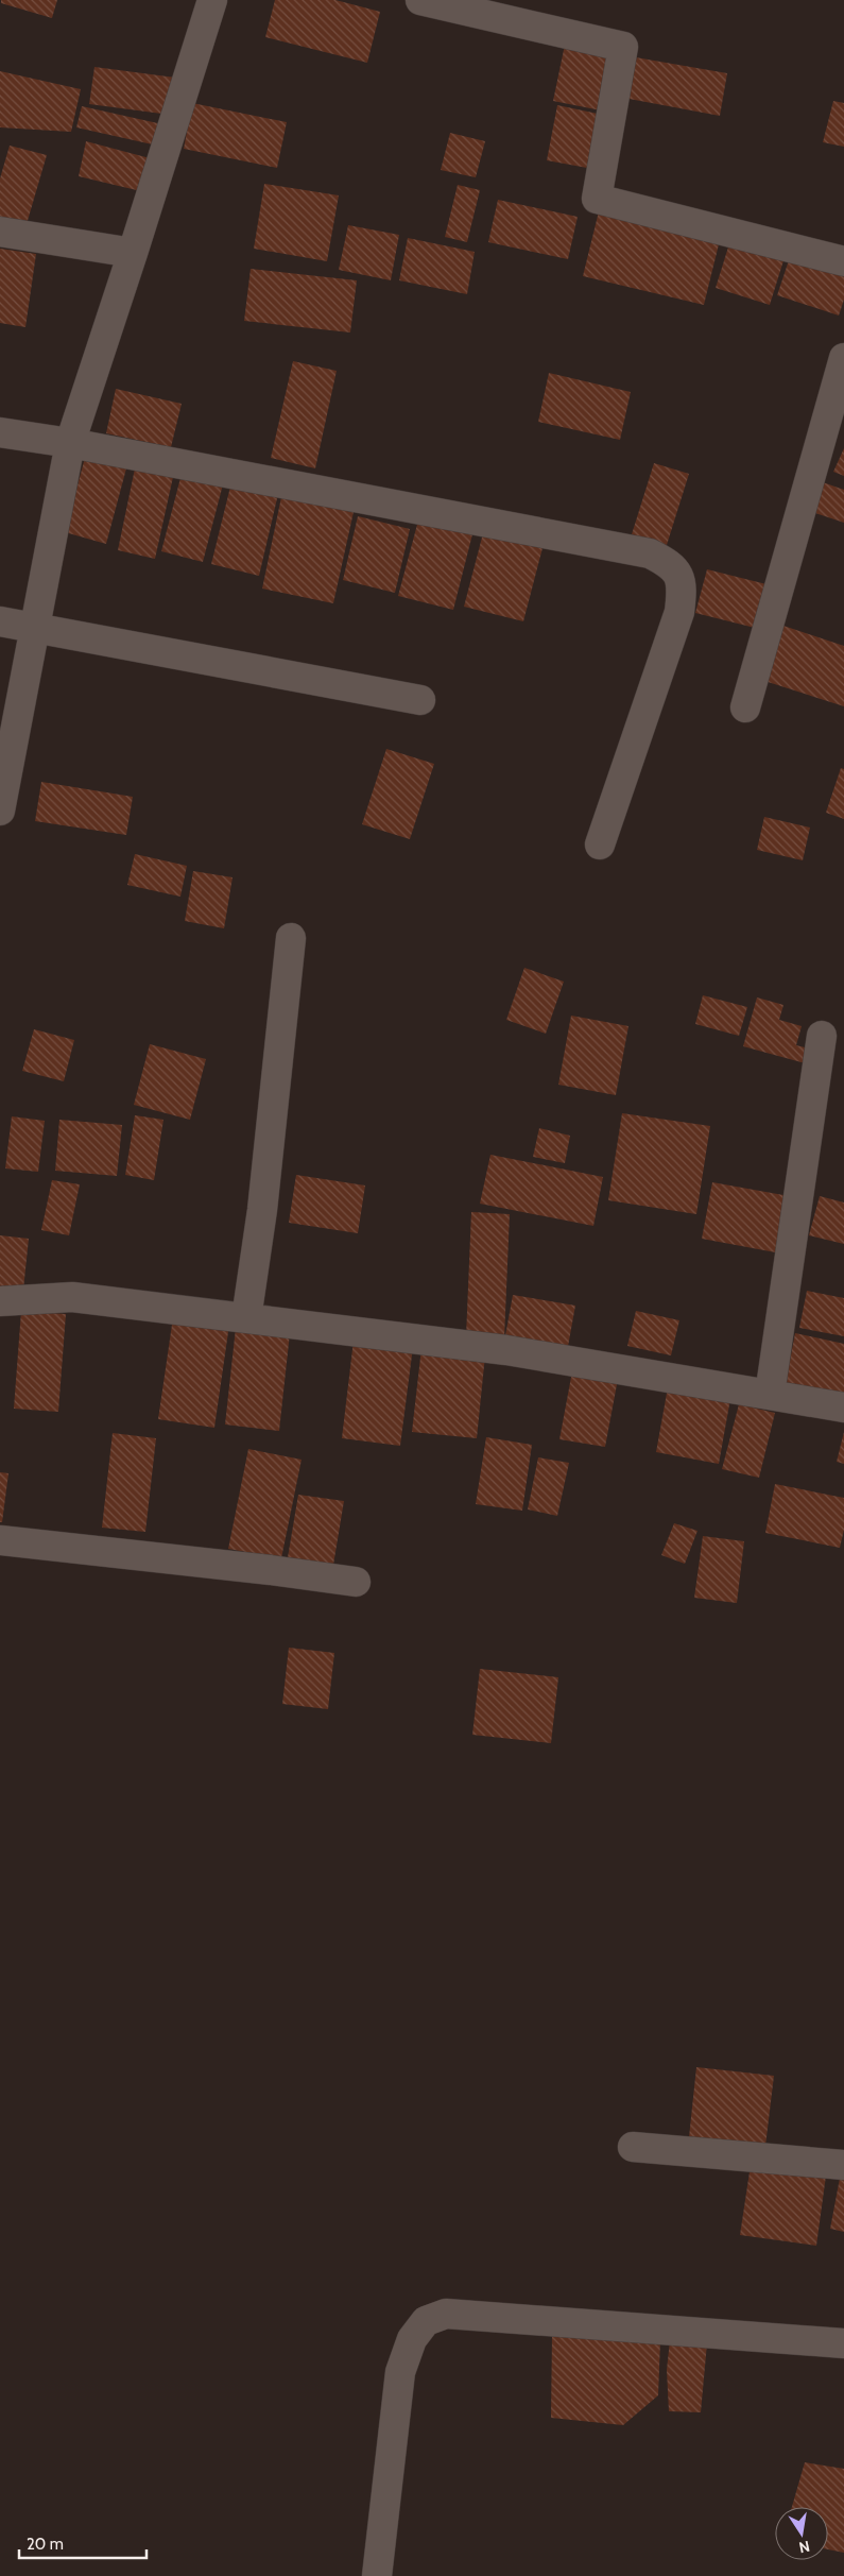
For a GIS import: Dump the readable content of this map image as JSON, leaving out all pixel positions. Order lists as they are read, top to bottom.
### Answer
{
  "scale_bar": "20 m",
  "north": "bottom"
}
